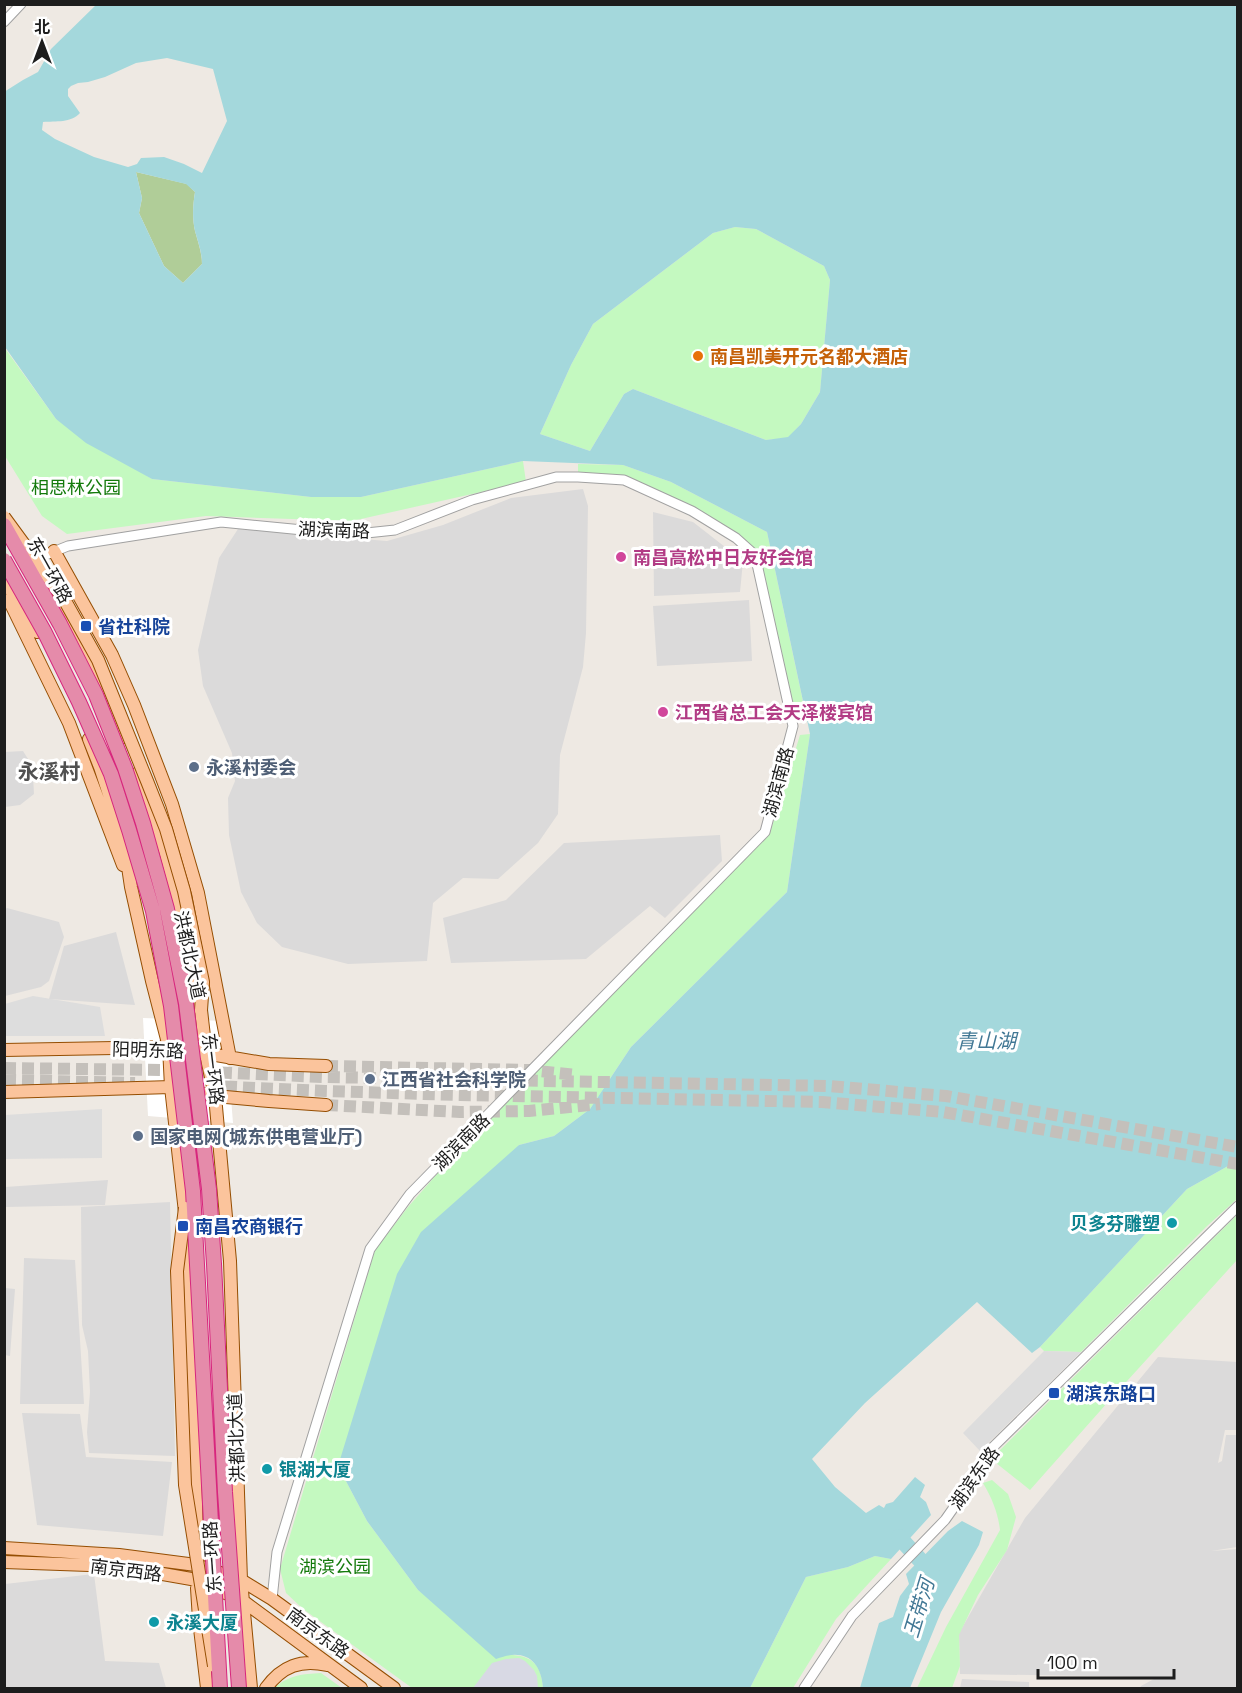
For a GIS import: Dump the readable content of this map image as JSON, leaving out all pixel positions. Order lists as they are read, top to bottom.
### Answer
{
  "streets": {
    "highway": ["东一环路"],
    "main road": [
      "洪都北大道",
      "阳明东路",
      "南京西路",
      "南京东路"
    ],
    "street": ["湖滨南路", "湖滨东路"]
  },
  "crossings": [
    ["湖滨南路", "洪都北大道"],
    ["湖滨南路", "南京东路"],
    ["东一环路", "洪都北大道"],
    ["洪都北大道", "阳明东路"],
    ["洪都北大道", "南京西路"],
    ["洪都北大道", "南京东路"],
    ["南京西路", "南京东路"]
  ],
  "districts": ["永溪村"],
  "water": ["青山湖", "玉带河"],
  "parks": ["相思林公园", "湖滨公园"],
  "places": {
    "other": [
      "南昌凯美开元名都大酒店",
      "南昌高松中日友好会馆",
      "江西省总工会天泽楼宾馆",
      "永溪村委会",
      "江西省社会科学院",
      "国家电网(城东供电营业厅)",
      "贝多芬雕塑",
      "银湖大厦",
      "永溪大厦"
    ],
    "transit": ["省社科院", "南昌农商银行", "湖滨东路口"]
  },
  "scale_bar": "100 m",
  "north": "top"
}
